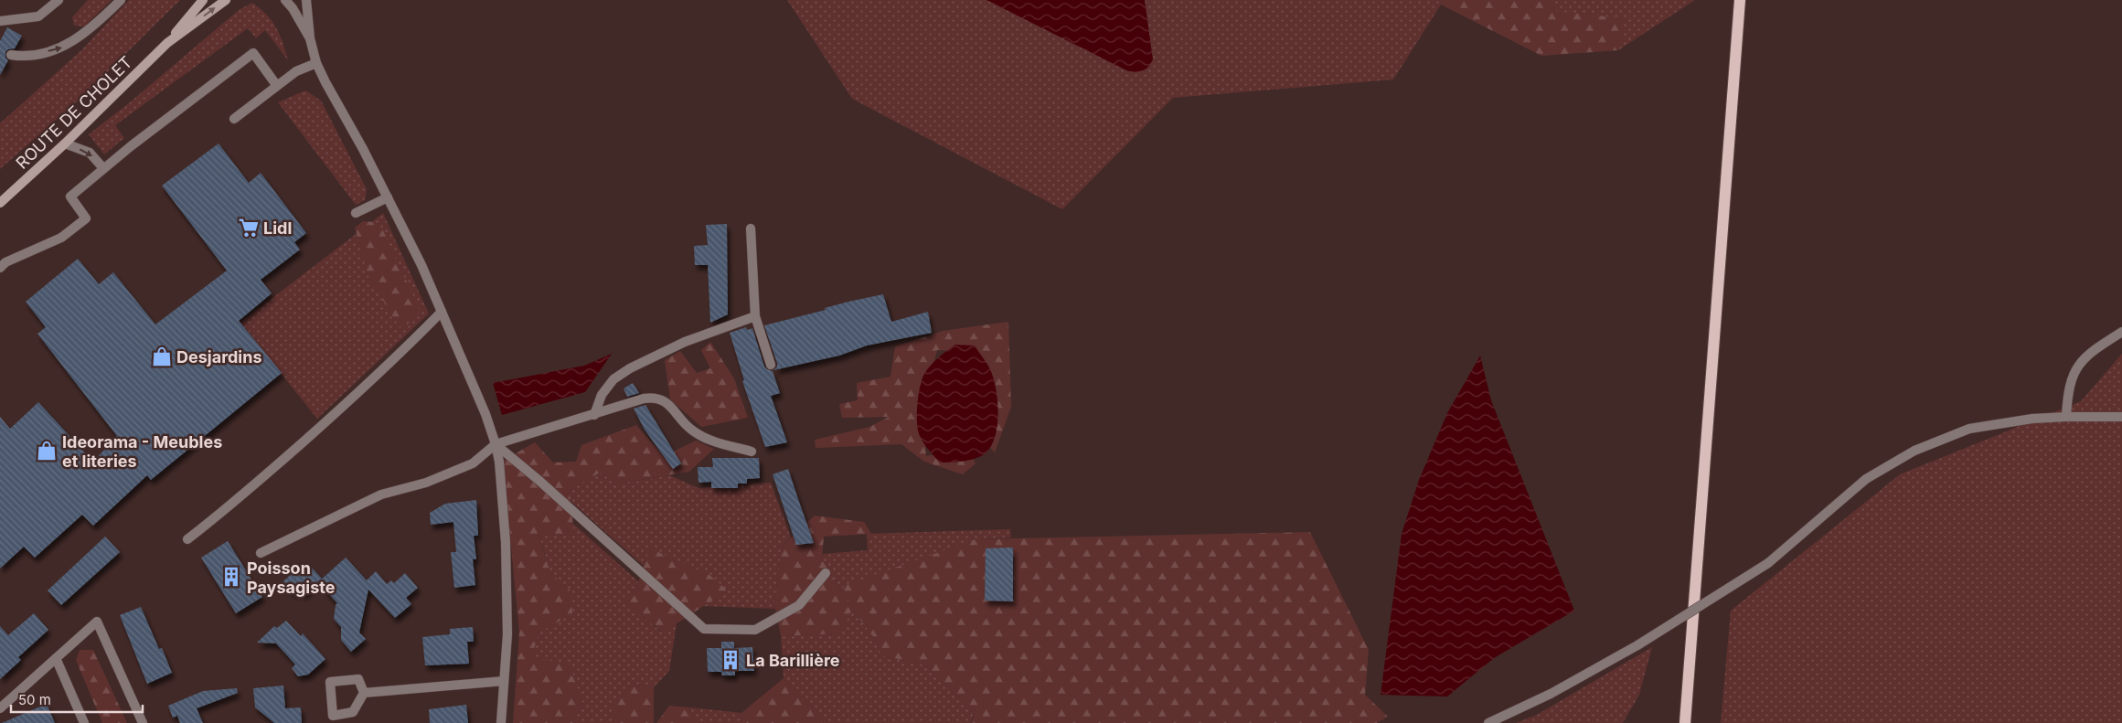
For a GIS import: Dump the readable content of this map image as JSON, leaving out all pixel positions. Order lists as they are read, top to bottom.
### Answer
{
  "streets": {
    "main road": ["ROUTE DE CHOLET"]
  },
  "places": {
    "supermarket": ["Lidl"],
    "shop": ["Desjardins", "Ideorama - Meubles et literies"],
    "building": ["Poisson Paysagiste", "La Barillière"]
  },
  "scale_bar": "50 m"
}
